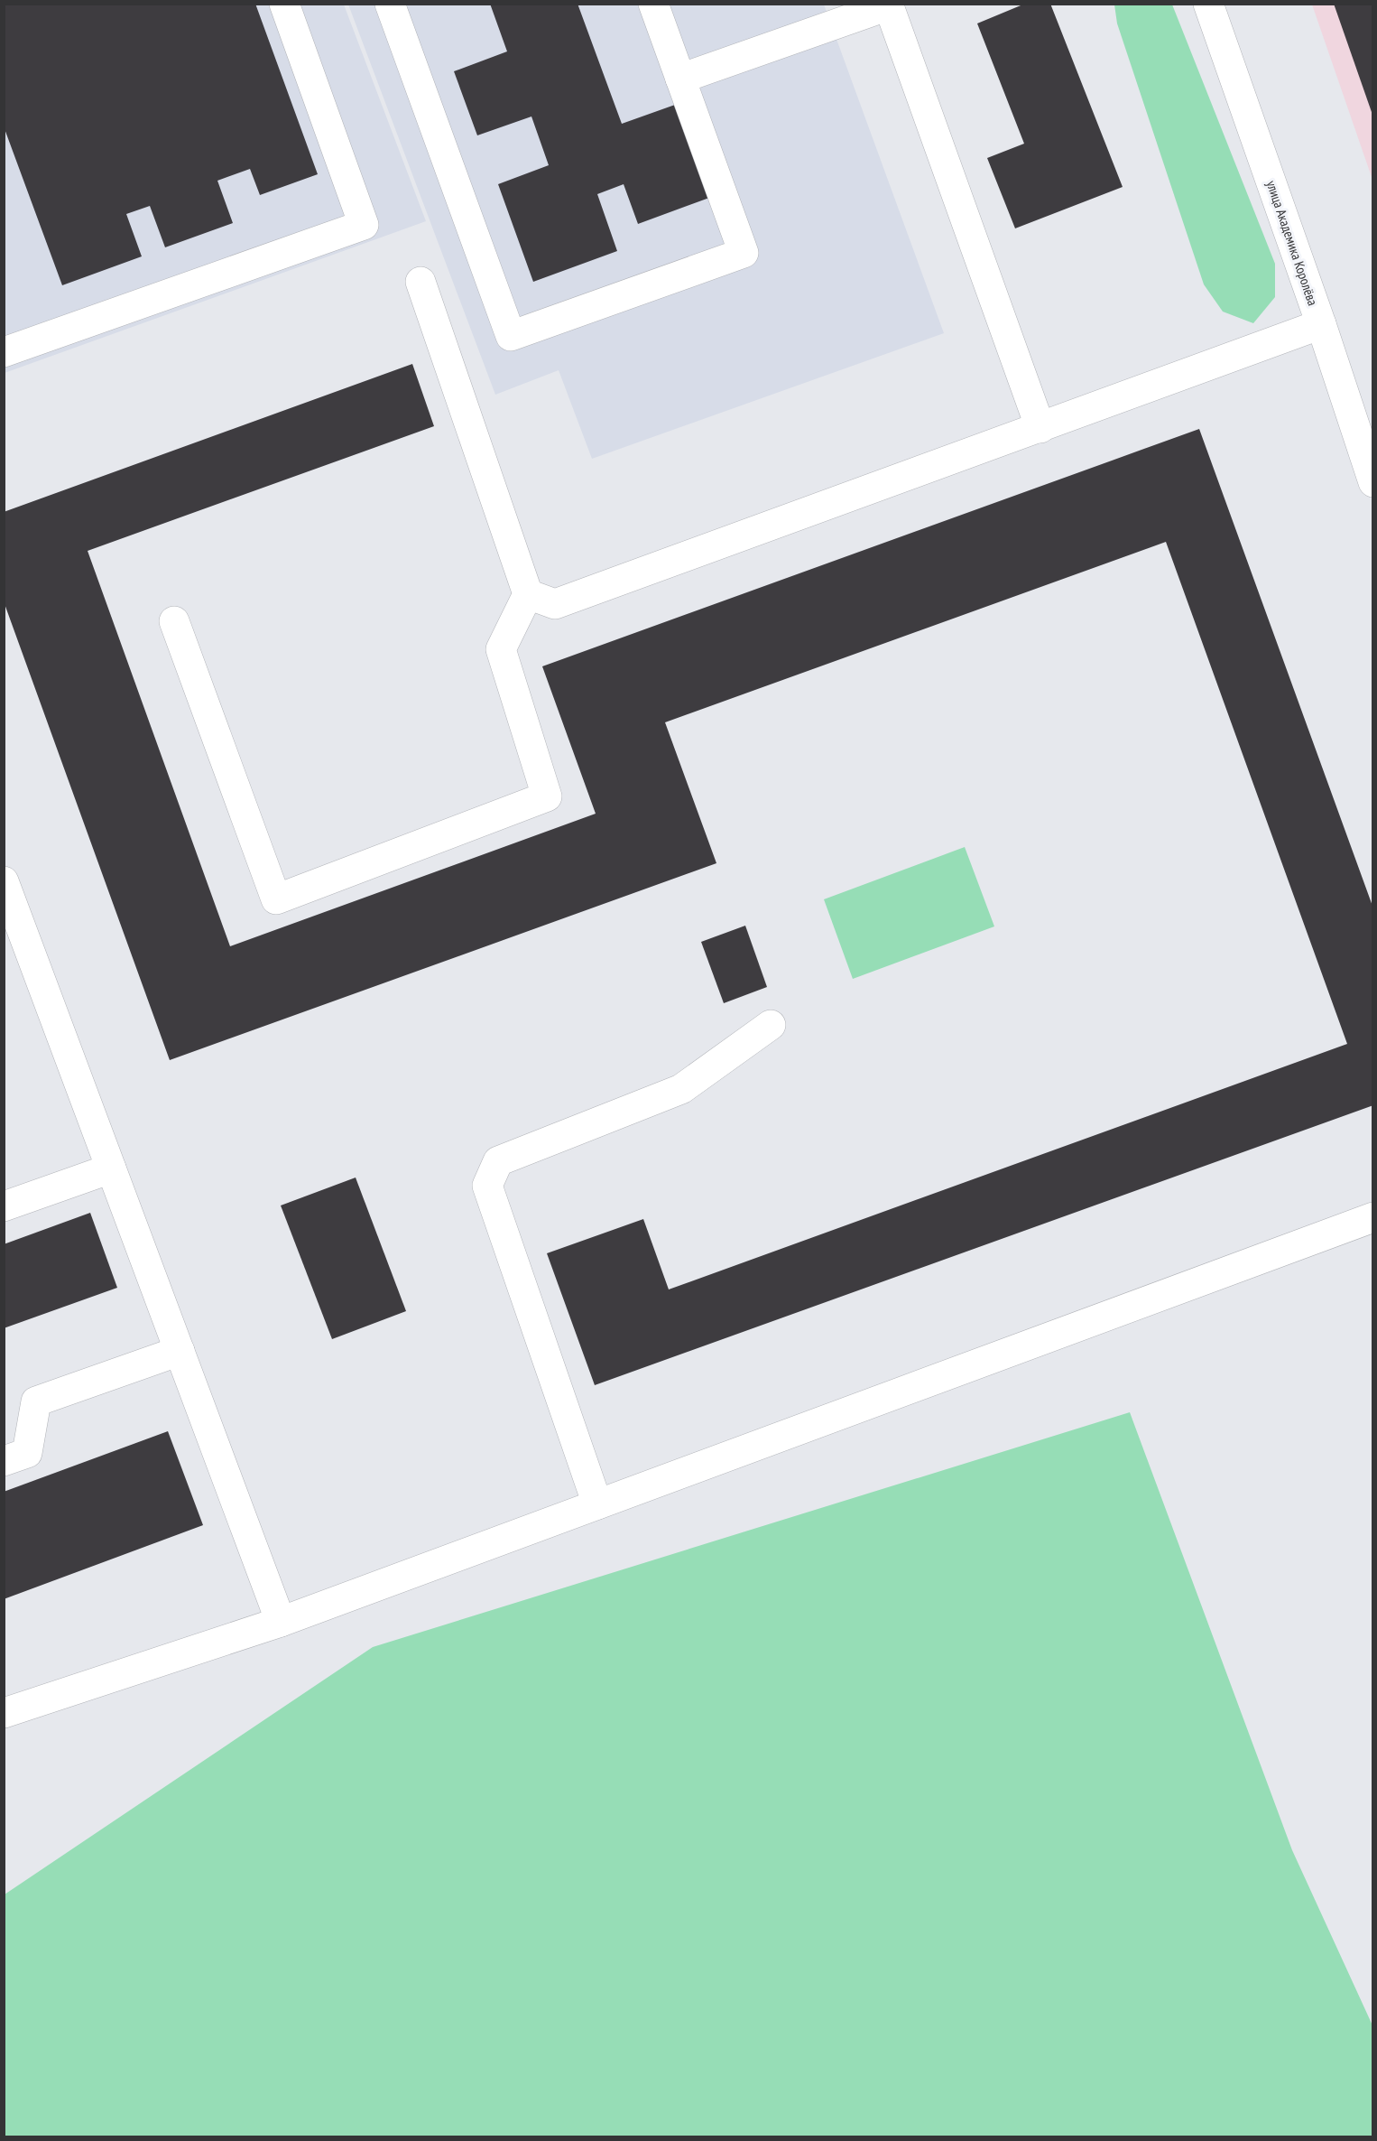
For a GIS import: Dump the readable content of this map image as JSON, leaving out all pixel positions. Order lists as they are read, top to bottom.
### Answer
{
  "streets": {
    "street": ["улица Академика Королёва"]
  }
}
